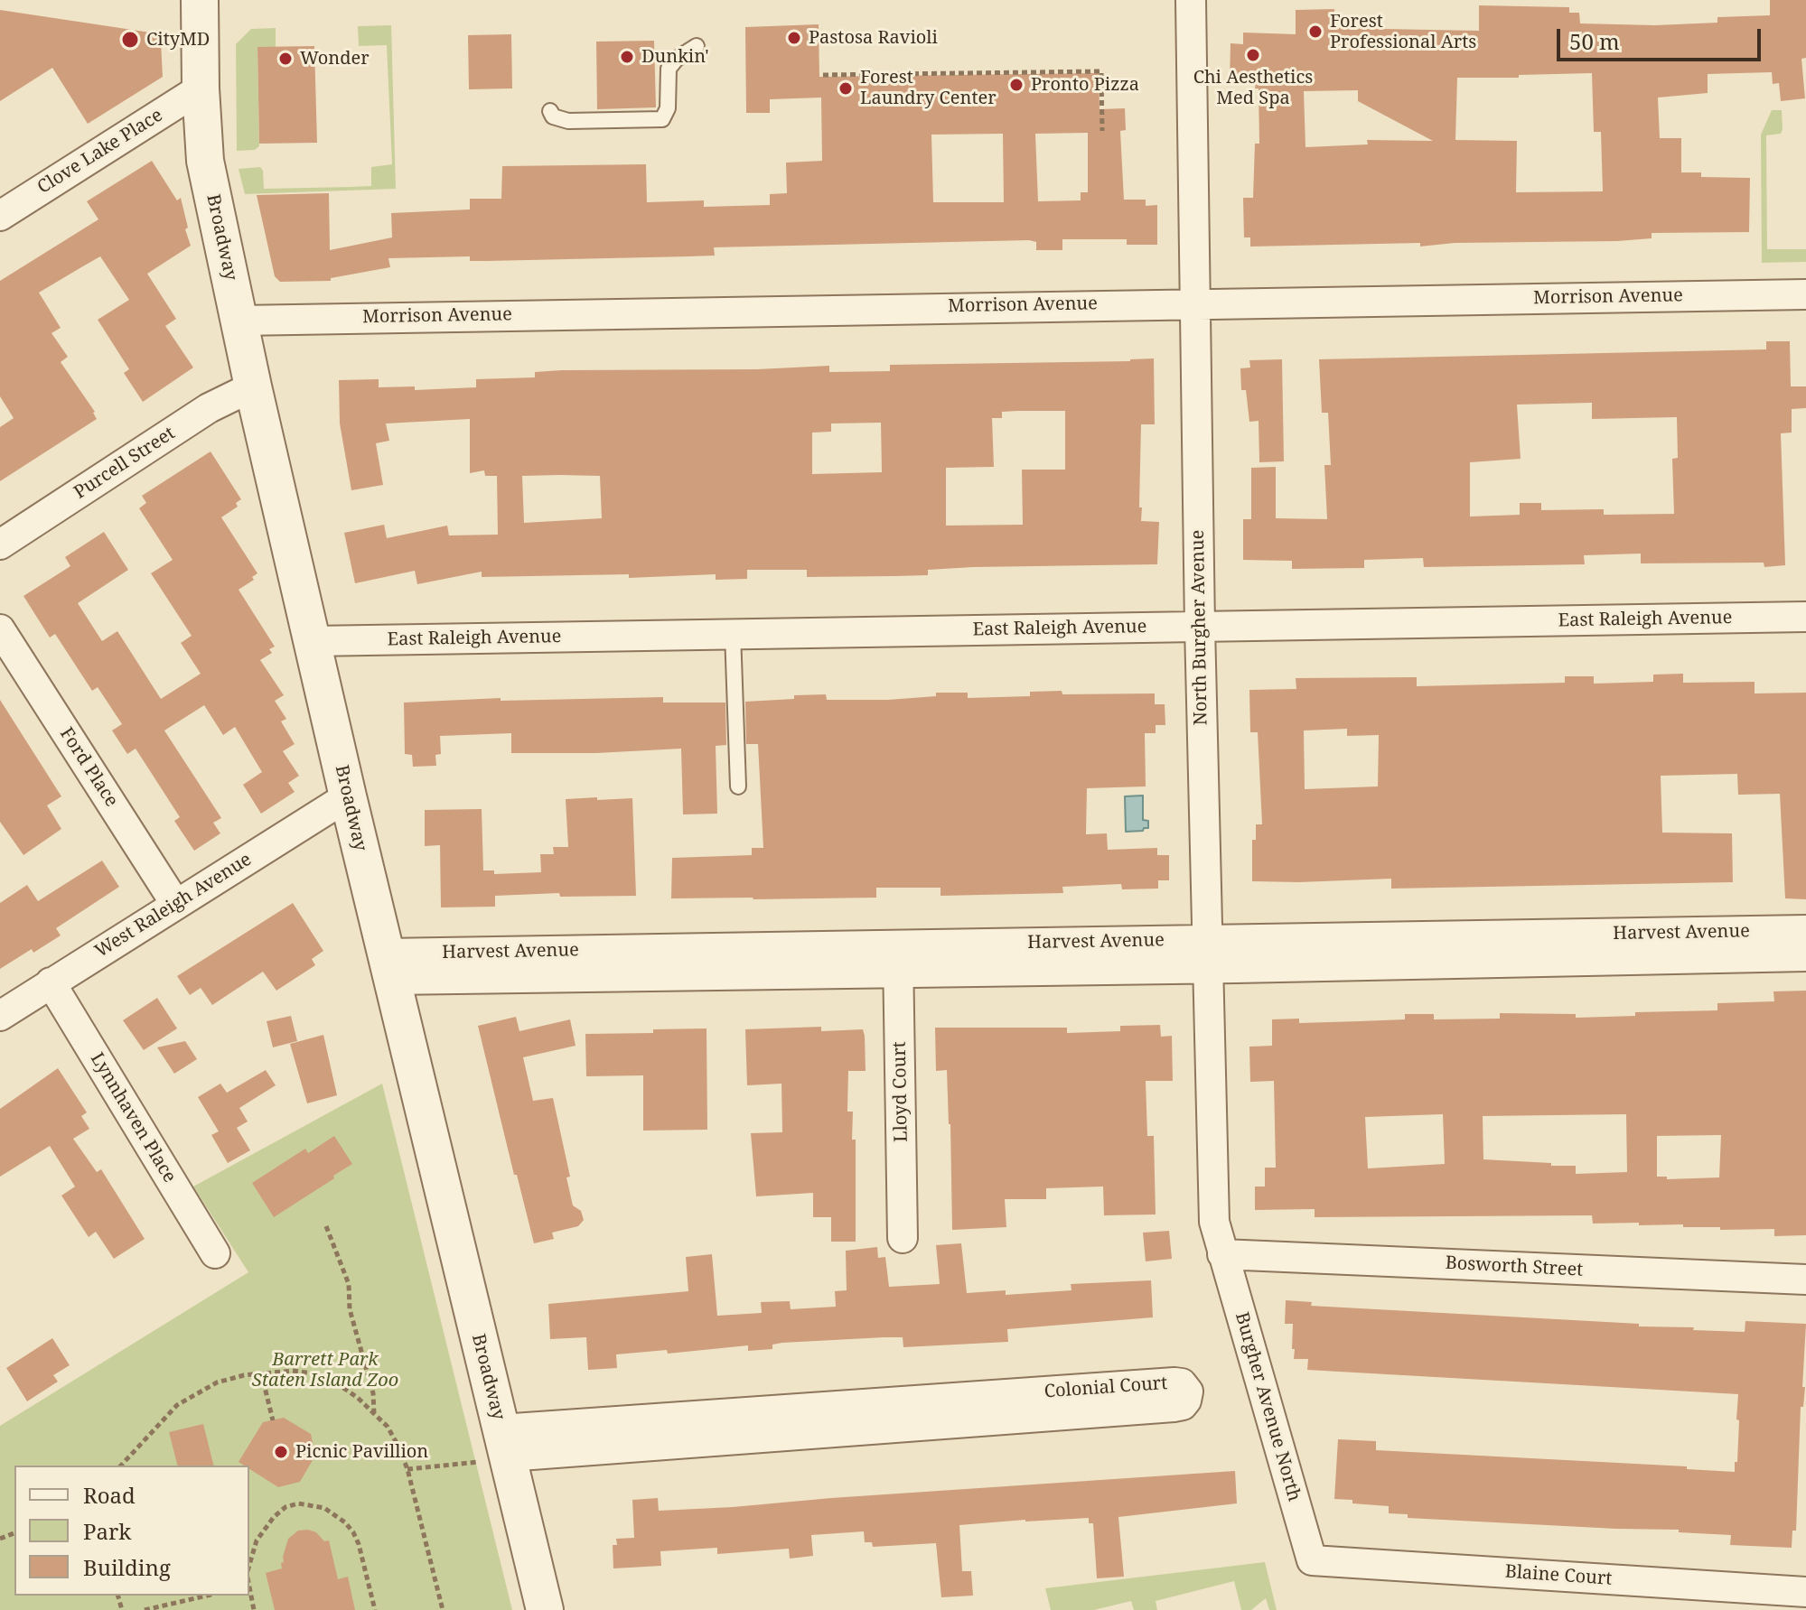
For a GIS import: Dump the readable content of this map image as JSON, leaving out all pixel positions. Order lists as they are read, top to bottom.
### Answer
{
  "streets": {
    "street": [
      "Clove Lake Place",
      "Broadway",
      "Morrison Avenue",
      "Purcell Street",
      "East Raleigh Avenue",
      "North Burgher Avenue",
      "Ford Place",
      "West Raleigh Avenue",
      "Harvest Avenue",
      "Lloyd Court",
      "Lynnhaven Place",
      "Bosworth Street",
      "Colonial Court",
      "Burgher Avenue North",
      "Blaine Court"
    ]
  },
  "crossings": [
    ["Clove Lake Place", "Broadway"],
    ["Broadway", "Morrison Avenue"],
    ["Broadway", "Purcell Street"],
    ["Broadway", "East Raleigh Avenue"],
    ["Broadway", "West Raleigh Avenue"],
    ["Broadway", "Harvest Avenue"],
    ["Broadway", "Colonial Court"],
    ["Morrison Avenue", "North Burgher Avenue"],
    ["East Raleigh Avenue", "North Burgher Avenue"],
    ["North Burgher Avenue", "Harvest Avenue"],
    ["North Burgher Avenue", "Bosworth Street"],
    ["North Burgher Avenue", "Burgher Avenue North"],
    ["Ford Place", "West Raleigh Avenue"],
    ["West Raleigh Avenue", "Lynnhaven Place"],
    ["Harvest Avenue", "Lloyd Court"],
    ["Bosworth Street", "Burgher Avenue North"],
    ["Burgher Avenue North", "Blaine Court"]
  ],
  "parks": ["Barrett Park Staten Island Zoo"],
  "places": [
    "Forest Professional Arts",
    "Pastosa Ravioli",
    "CityMD",
    "Chi Aesthetics Med Spa",
    "Dunkin'",
    "Wonder",
    "Pronto Pizza",
    "Forest Laundry Center",
    "Picnic Pavillion"
  ],
  "legend": ["Road", "Park", "Building"],
  "scale_bar": "50 m"
}
